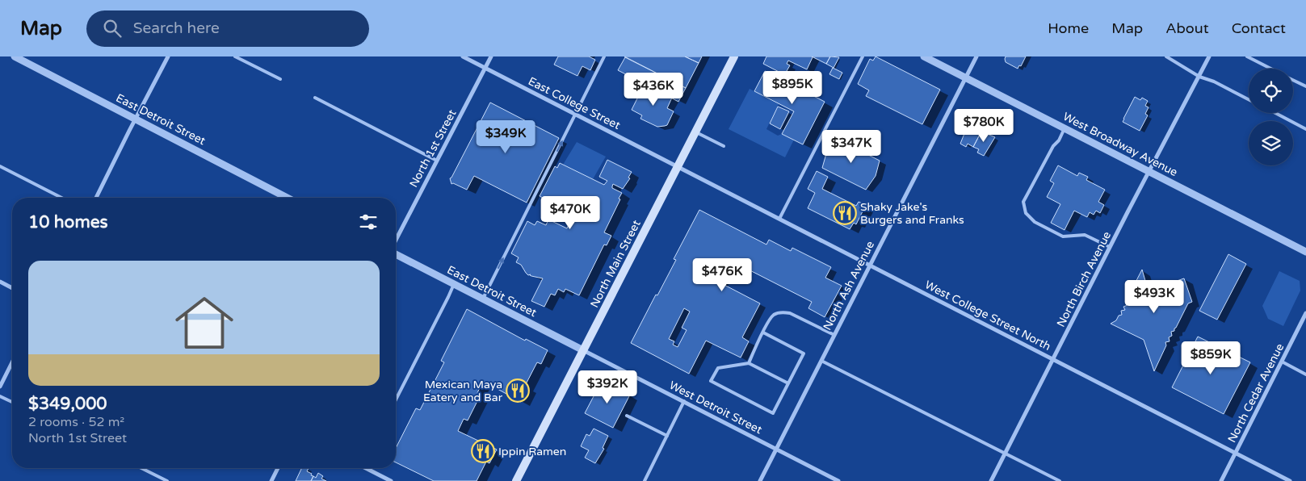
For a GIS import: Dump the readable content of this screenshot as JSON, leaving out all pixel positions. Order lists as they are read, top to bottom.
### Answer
{
  "streets": {
    "main road": ["North Main Street"],
    "street": [
      "East College Street",
      "East Detroit Street",
      "West Broadway Avenue",
      "North 1st Street",
      "North Birch Avenue",
      "North Ash Avenue",
      "West College Street North",
      "North Cedar Avenue",
      "West Detroit Street"
    ]
  },
  "crossings": [
    ["East College Street", "North 1st Street"],
    ["East College Street", "North Main Street"],
    ["East College Street", "West College Street North"],
    ["East Detroit Street", "North Main Street"],
    ["East Detroit Street", "West Detroit Street"],
    ["West Broadway Avenue", "North Birch Avenue"],
    ["West Broadway Avenue", "North Ash Avenue"],
    ["North Main Street", "West College Street North"],
    ["North Main Street", "West Detroit Street"],
    ["North Birch Avenue", "West College Street North"],
    ["North Ash Avenue", "West College Street North"],
    ["North Ash Avenue", "West Detroit Street"],
    ["West College Street North", "North Cedar Avenue"]
  ],
  "places": {
    "restaurant": ["Shaky Jake's Burgers and Franks", "Mexican Maya Eatery and Bar", "Ippin Ramen"]
  },
  "page": {
    "header": "Map",
    "search": "Search here",
    "nav": [
      "Home",
      "Map",
      "About",
      "Contact"
    ],
    "price": [
      "$895K",
      "$436K",
      "$780K",
      "$349K",
      "$347K",
      "$470K",
      "$476K",
      "$493K",
      "$859K",
      "$392K"
    ],
    "heading": "10 homes",
    "list": [
      {
        "name": "$349,000",
        "note": "2 rooms · 52 m² · North 1st Street"
      }
    ]
  }
}
